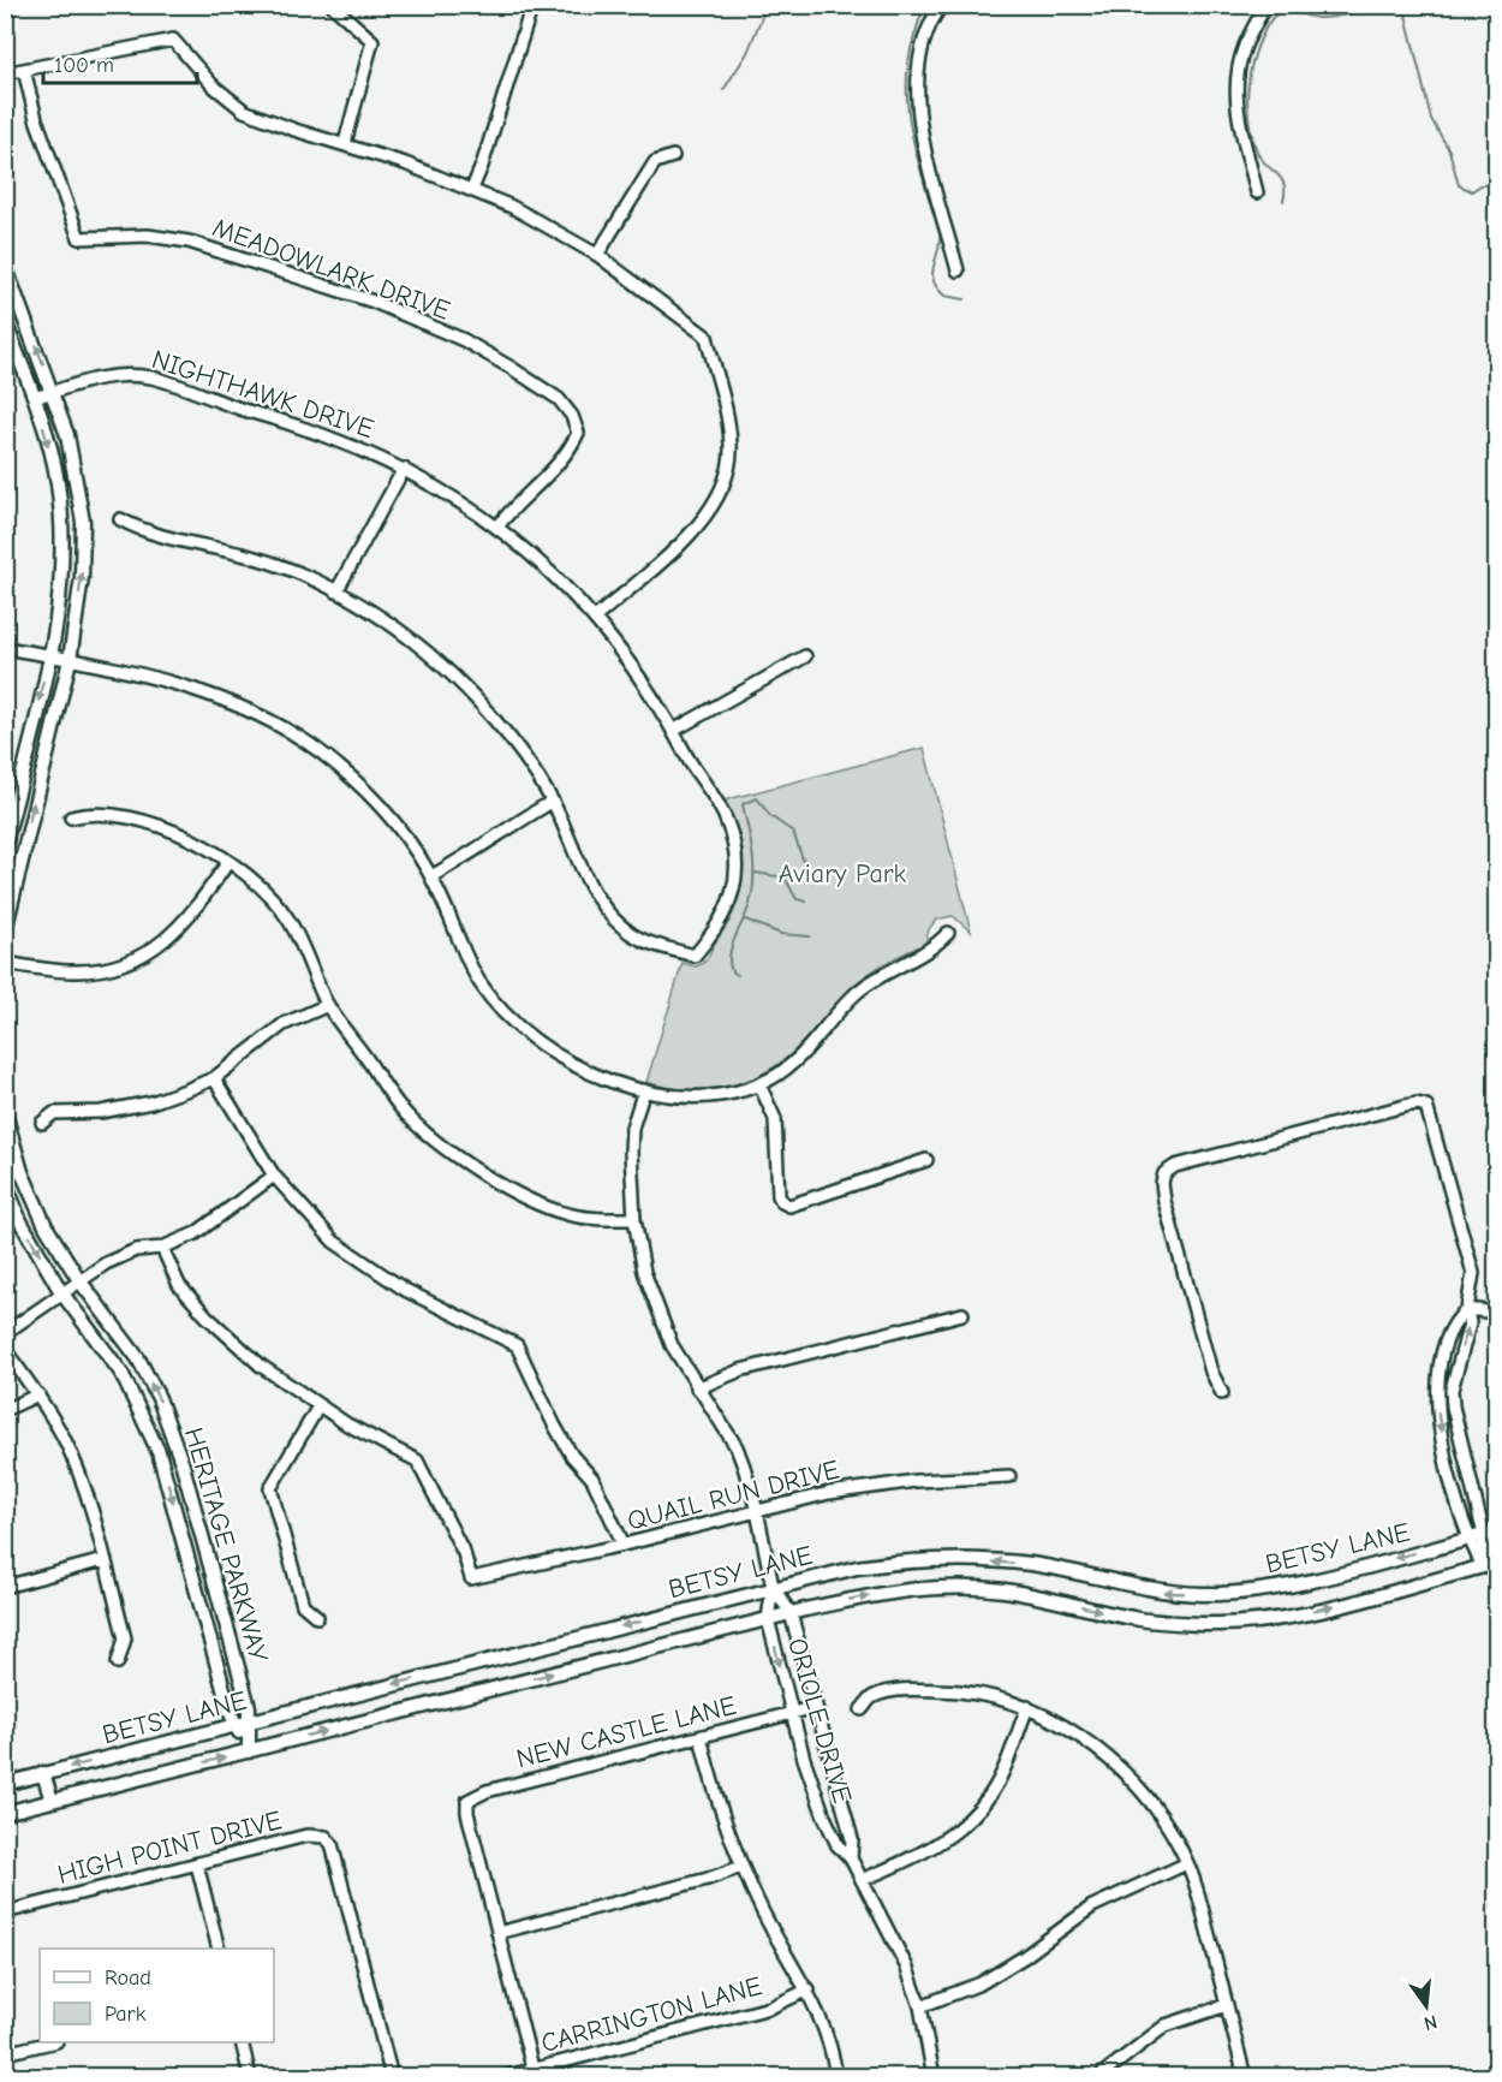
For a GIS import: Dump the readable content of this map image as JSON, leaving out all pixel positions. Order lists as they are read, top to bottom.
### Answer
{
  "streets": {
    "main road": ["HERITAGE PARKWAY", "BETSY LANE"],
    "street": [
      "MEADOWLARK DRIVE",
      "NIGHTHAWK DRIVE",
      "QUAIL RUN DRIVE",
      "ORIOLE DRIVE",
      "NEW CASTLE LANE",
      "HIGH POINT DRIVE",
      "CARRINGTON LANE"
    ]
  },
  "crossings": [
    ["MEADOWLARK DRIVE", "NIGHTHAWK DRIVE"],
    ["QUAIL RUN DRIVE", "ORIOLE DRIVE"],
    ["HERITAGE PARKWAY", "BETSY LANE"],
    ["BETSY LANE", "ORIOLE DRIVE"],
    ["ORIOLE DRIVE", "NEW CASTLE LANE"]
  ],
  "parks": ["Aviary Park"],
  "legend": ["Road", "Park"],
  "scale_bar": "100 m",
  "north": "bottom"
}
